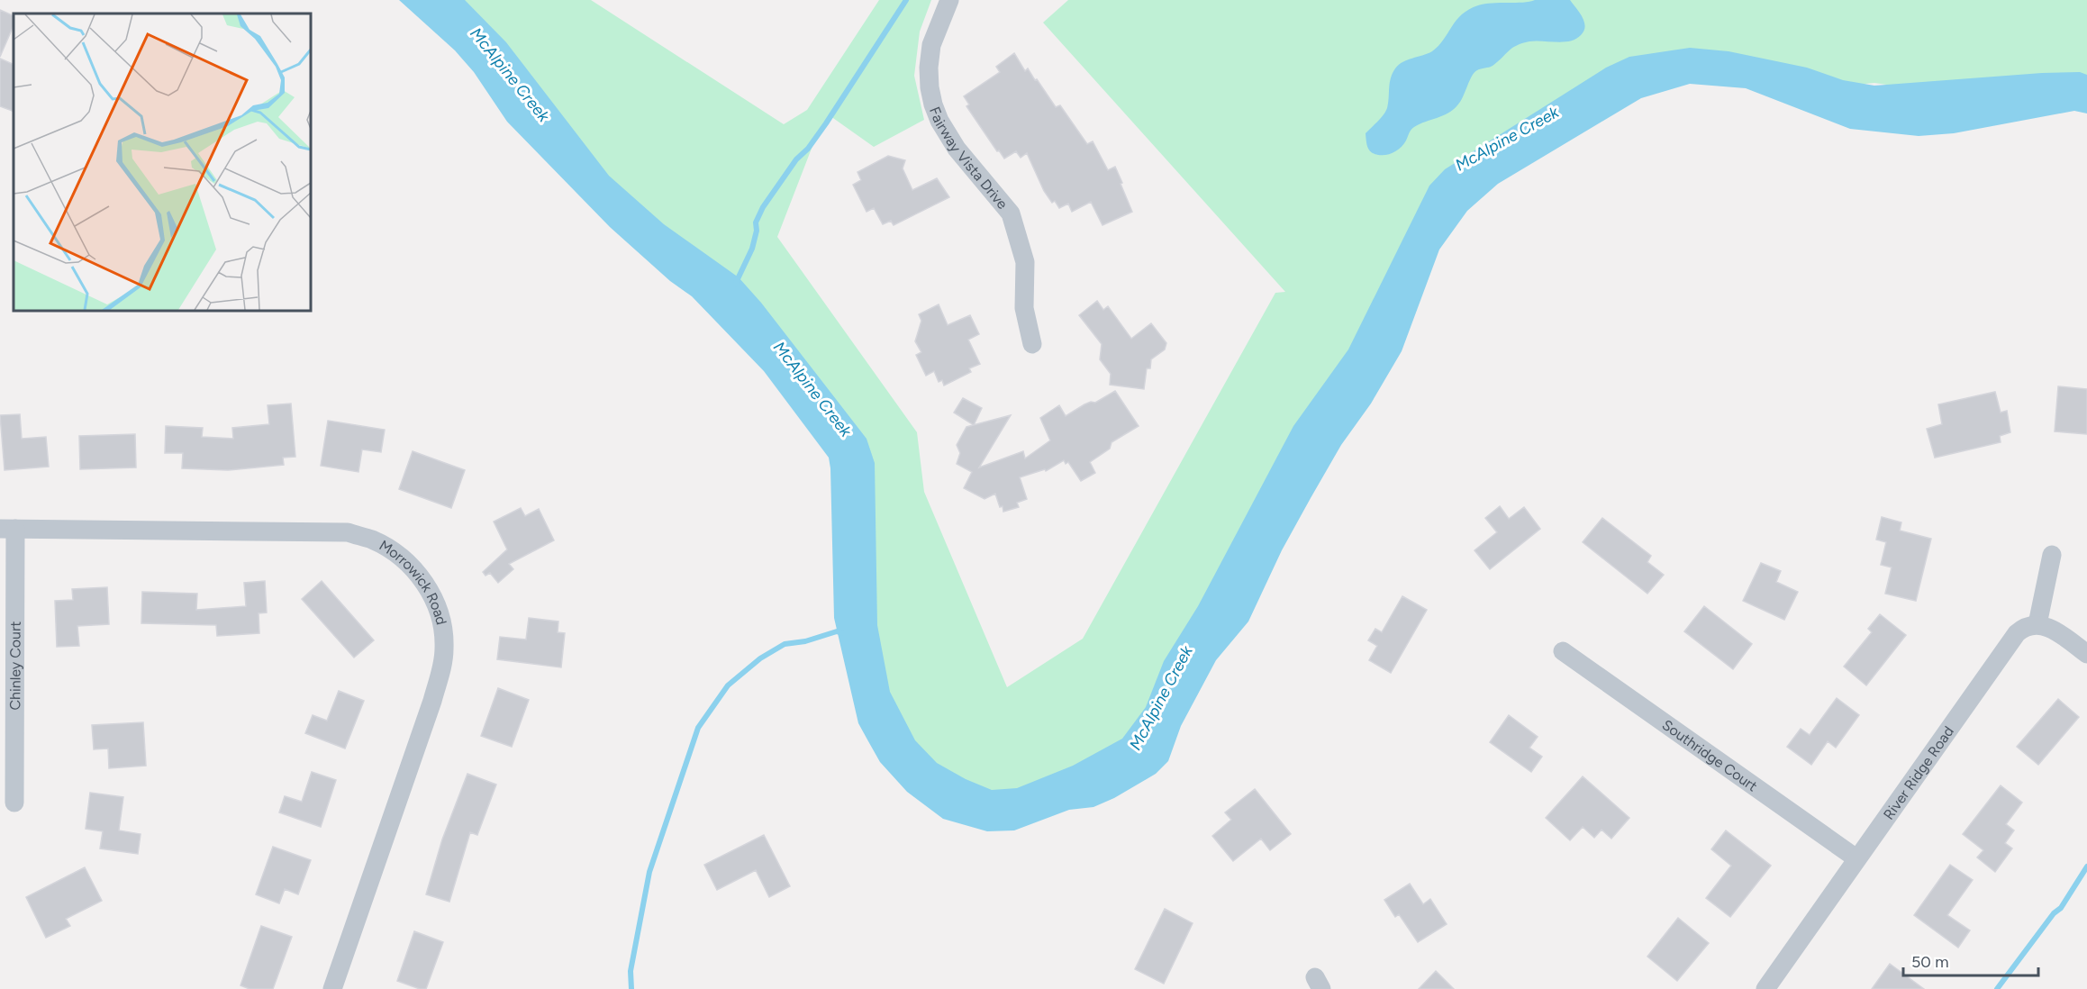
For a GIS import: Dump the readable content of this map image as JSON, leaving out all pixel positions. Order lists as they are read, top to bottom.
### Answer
{
  "streets": {
    "street": [
      "Fairway Vista Drive",
      "Morrowick Road",
      "Chinley Court",
      "Southridge Court",
      "River Ridge Road"
    ]
  },
  "crossings": [
    ["Morrowick Road", "Chinley Court"],
    ["Southridge Court", "River Ridge Road"]
  ],
  "water": ["McAlpine Creek"],
  "scale_bar": "50 m"
}
